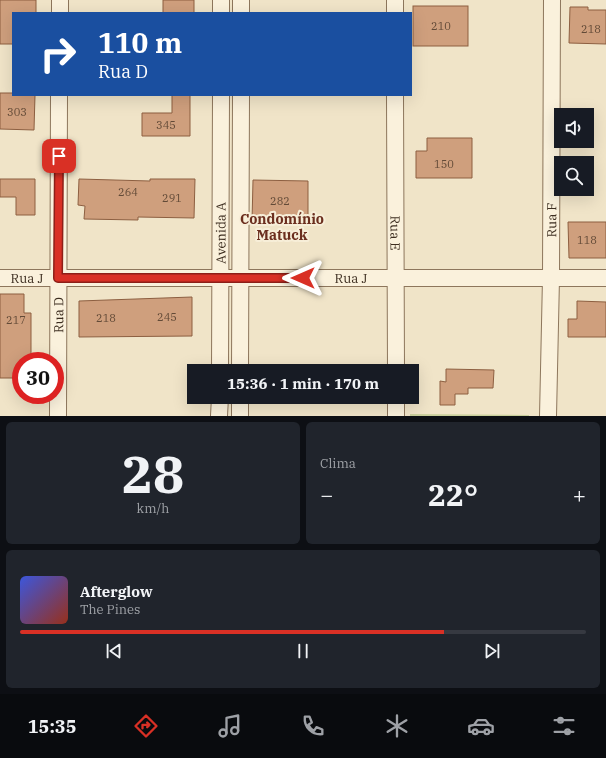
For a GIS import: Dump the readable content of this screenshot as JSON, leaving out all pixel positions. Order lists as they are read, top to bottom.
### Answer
{
  "streets": {
    "street": [
      "Rua F",
      "Avenida A",
      "Rua E",
      "Rua J",
      "Rua D"
    ]
  },
  "crossings": [
    ["Rua F", "Rua J"],
    ["Avenida A", "Rua J"],
    ["Rua E", "Rua J"],
    ["Rua J", "Rua D"]
  ],
  "districts": ["Condomínio Matuck"],
  "house_numbers": [
    "210",
    "218",
    "303",
    "345",
    "150",
    "264",
    "291",
    "282",
    "118",
    "245",
    "218",
    "217"
  ],
  "page": {
    "turn": ["110 m", "Rua D"],
    "limit": "30",
    "trip": "15:36 · 1 min · 170 m",
    "tile": [
      ["28", "km/h"],
      "Clima"
    ],
    "heat": ["−", "22°", "+"],
    "song": ["Afterglow", "The Pines"],
    "tabs": "15:35"
  }
}
